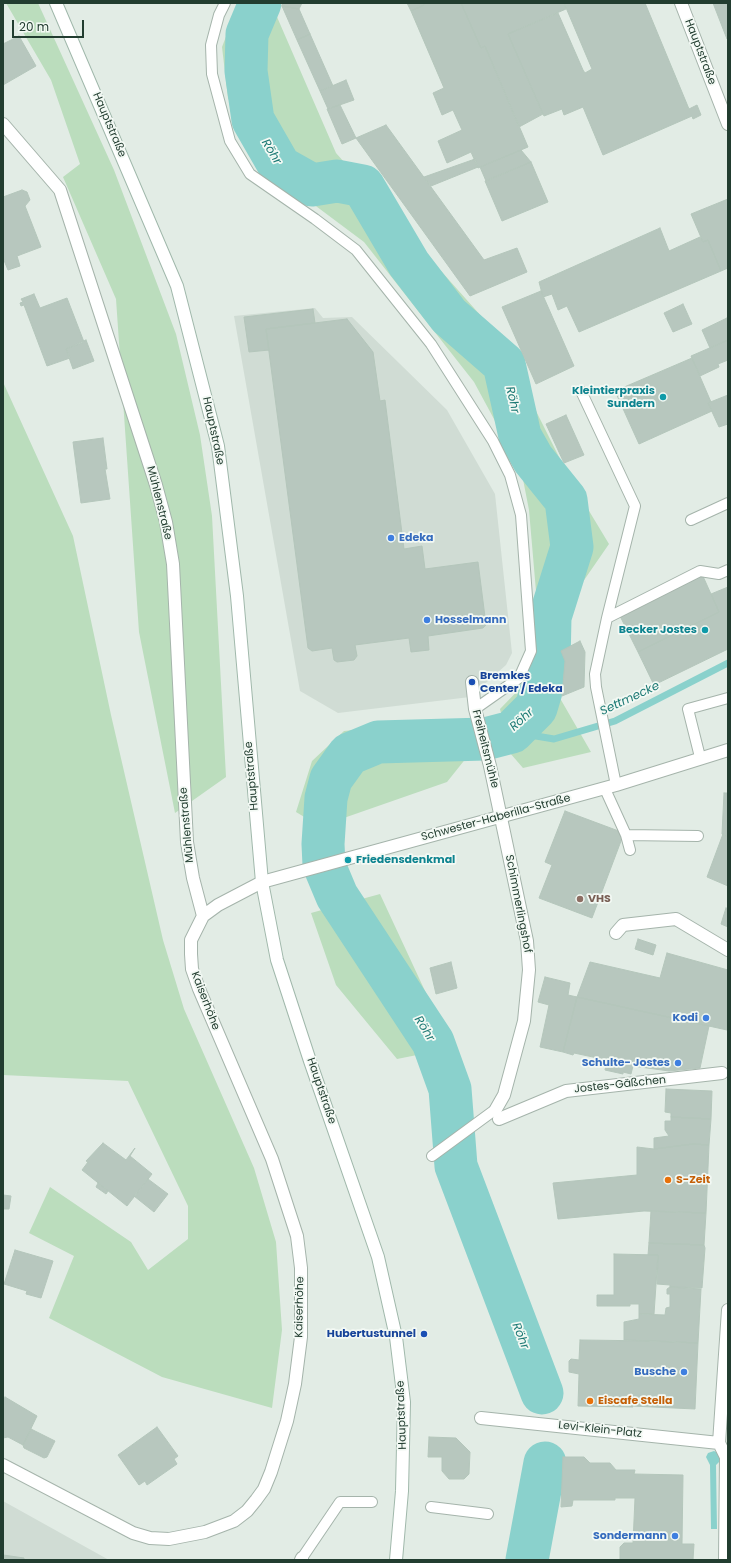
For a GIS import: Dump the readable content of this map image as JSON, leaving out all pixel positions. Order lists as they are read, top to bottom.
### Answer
{
  "streets": {
    "street": [
      "Hauptstraße",
      "Mühlenstraße",
      "Freiheitsmühle",
      "Schwester-Haberilla-Straße",
      "Schimmerlingshof",
      "Kaiserhöhe",
      "Jostes-Gäßchen",
      "Levi-Klein-Platz"
    ]
  },
  "crossings": [
    ["Hauptstraße", "Schwester-Haberilla-Straße"],
    ["Hauptstraße", "Kaiserhöhe"],
    ["Mühlenstraße", "Kaiserhöhe"],
    ["Freiheitsmühle", "Schwester-Haberilla-Straße"],
    ["Freiheitsmühle", "Schimmerlingshof"],
    ["Schwester-Haberilla-Straße", "Schimmerlingshof"],
    ["Schwester-Haberilla-Straße", "Kaiserhöhe"],
    ["Schimmerlingshof", "Jostes-Gäßchen"]
  ],
  "water": ["Röhr", "Settmecke"],
  "places": [
    "Kleintierpraxis Sundern",
    "Edeka",
    "Hosselmann",
    "Becker Jostes",
    "Bremkes Center / Edeka",
    "Friedensdenkmal",
    "VHS",
    "Kodi",
    "Schulte- Jostes",
    "S-Zeit",
    "Hubertustunnel",
    "Busche",
    "Eiscafe Stella",
    "Sondermann"
  ],
  "scale_bar": "20 m"
}
